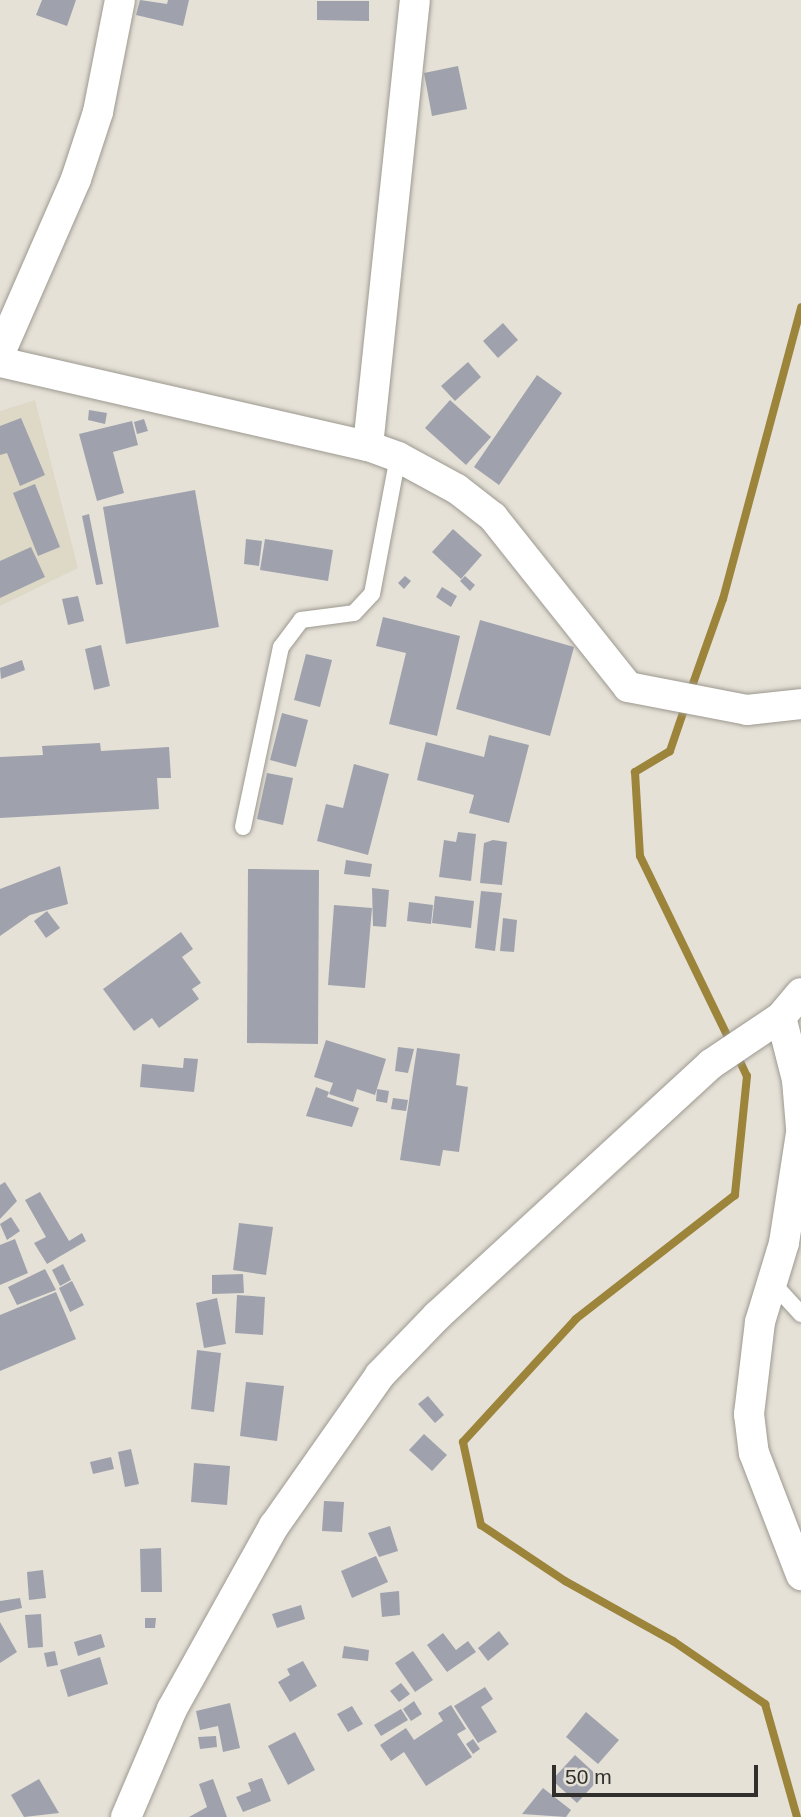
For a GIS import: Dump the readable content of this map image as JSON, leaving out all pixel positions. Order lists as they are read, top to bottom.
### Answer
{
  "scale_bar": "50 m"
}
